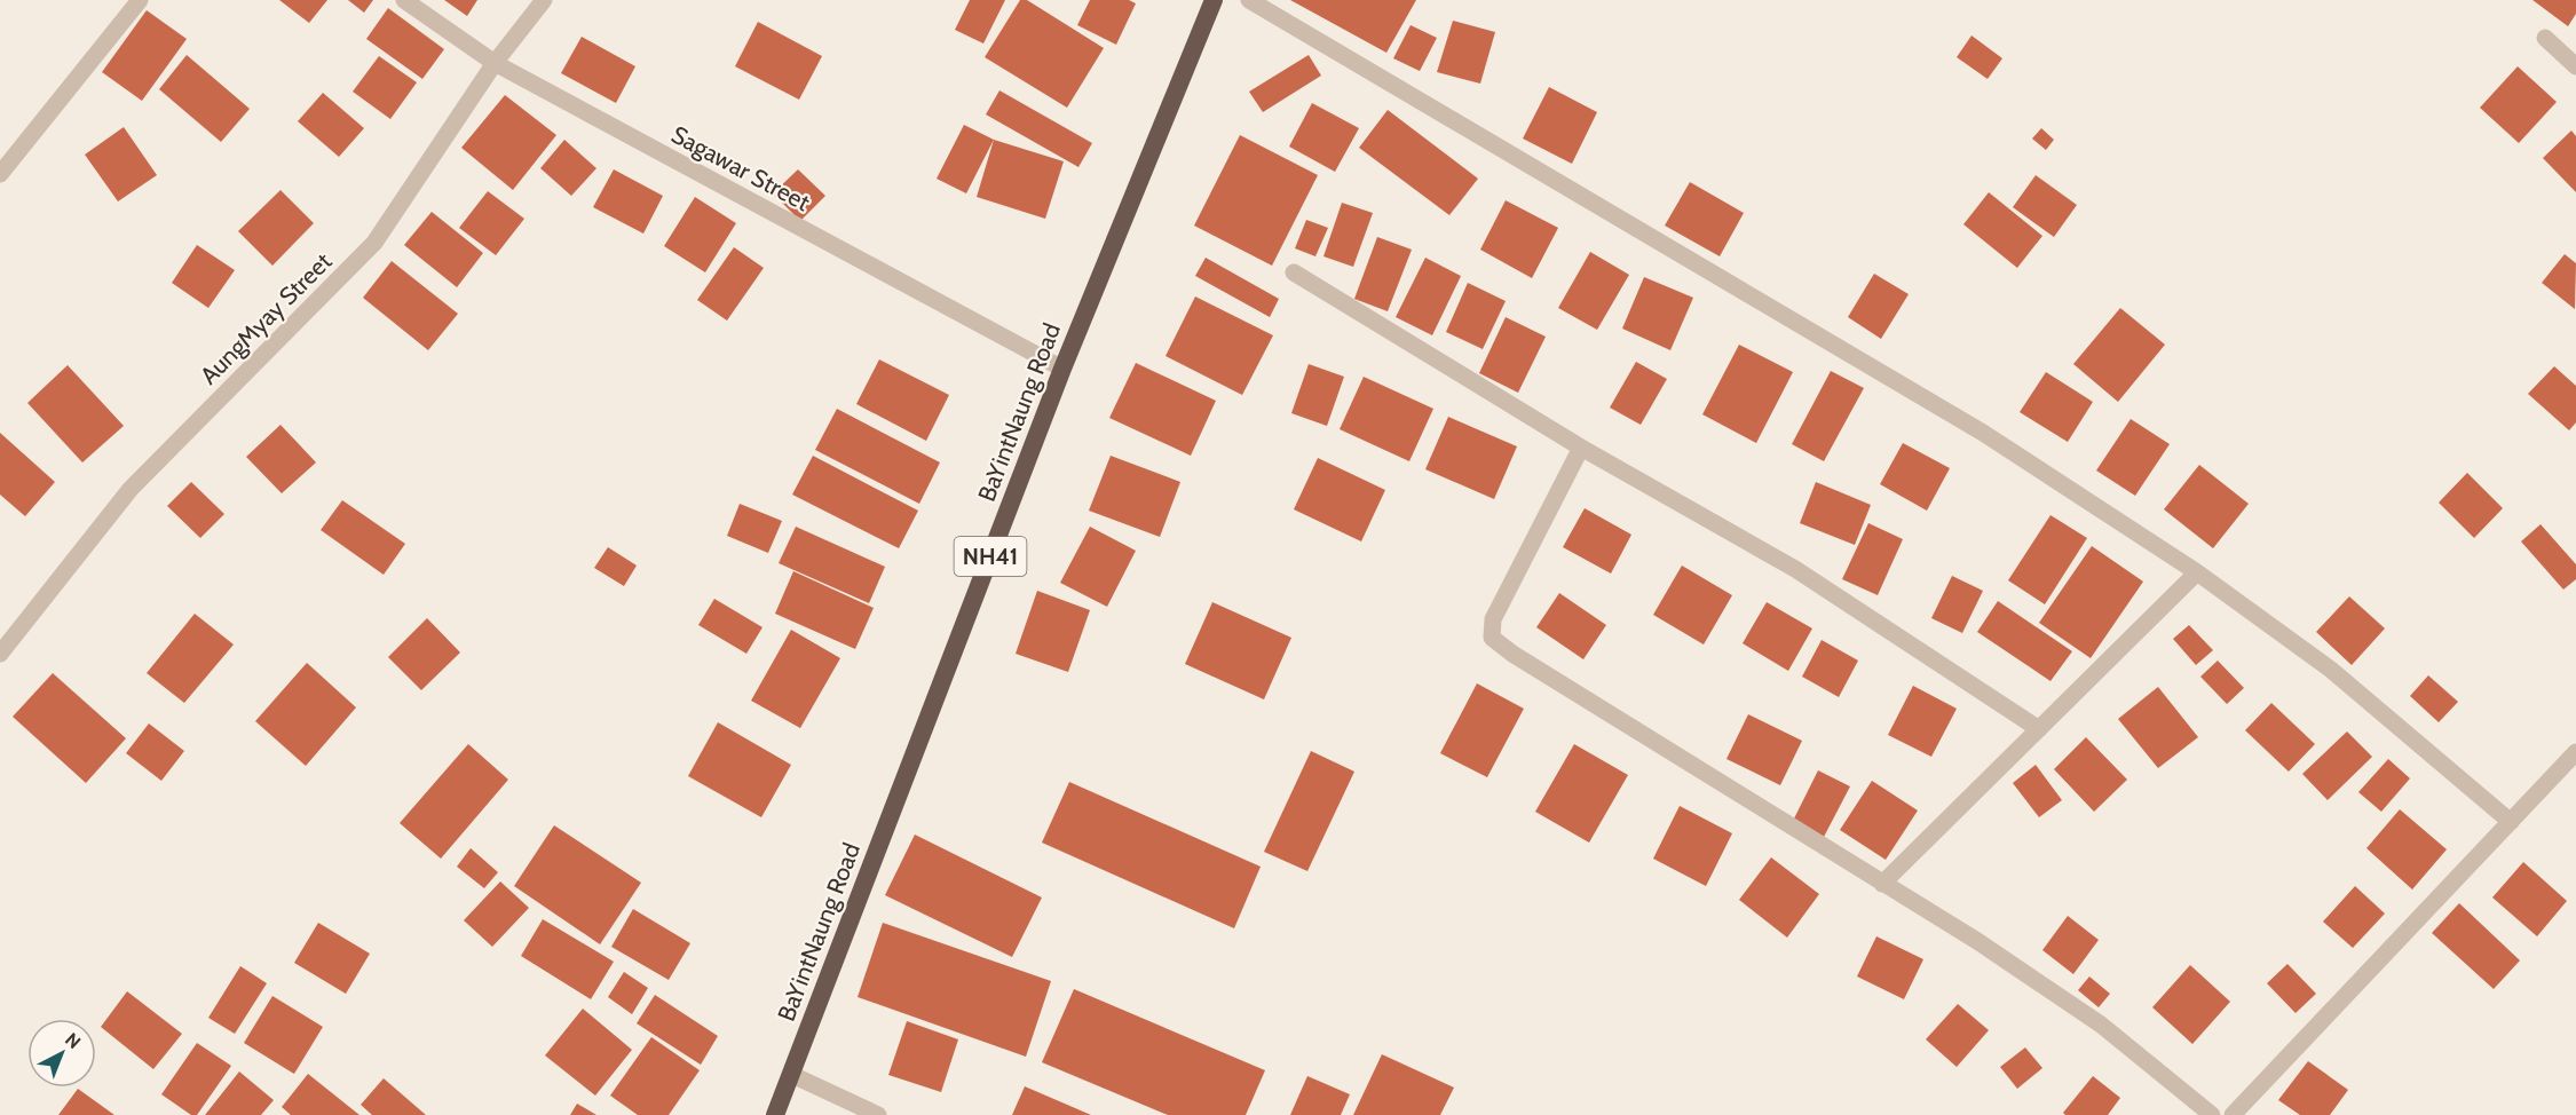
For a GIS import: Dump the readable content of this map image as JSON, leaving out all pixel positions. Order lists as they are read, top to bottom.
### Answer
{
  "streets": {
    "highway": ["BaYintNaung Road", "NH41"],
    "street": ["Sagawar Street", "AungMyay Street"]
  },
  "crossings": [
    ["Sagawar Street", "AungMyay Street"],
    ["Sagawar Street", "BaYintNaung Road"]
  ],
  "north": "top right"
}
